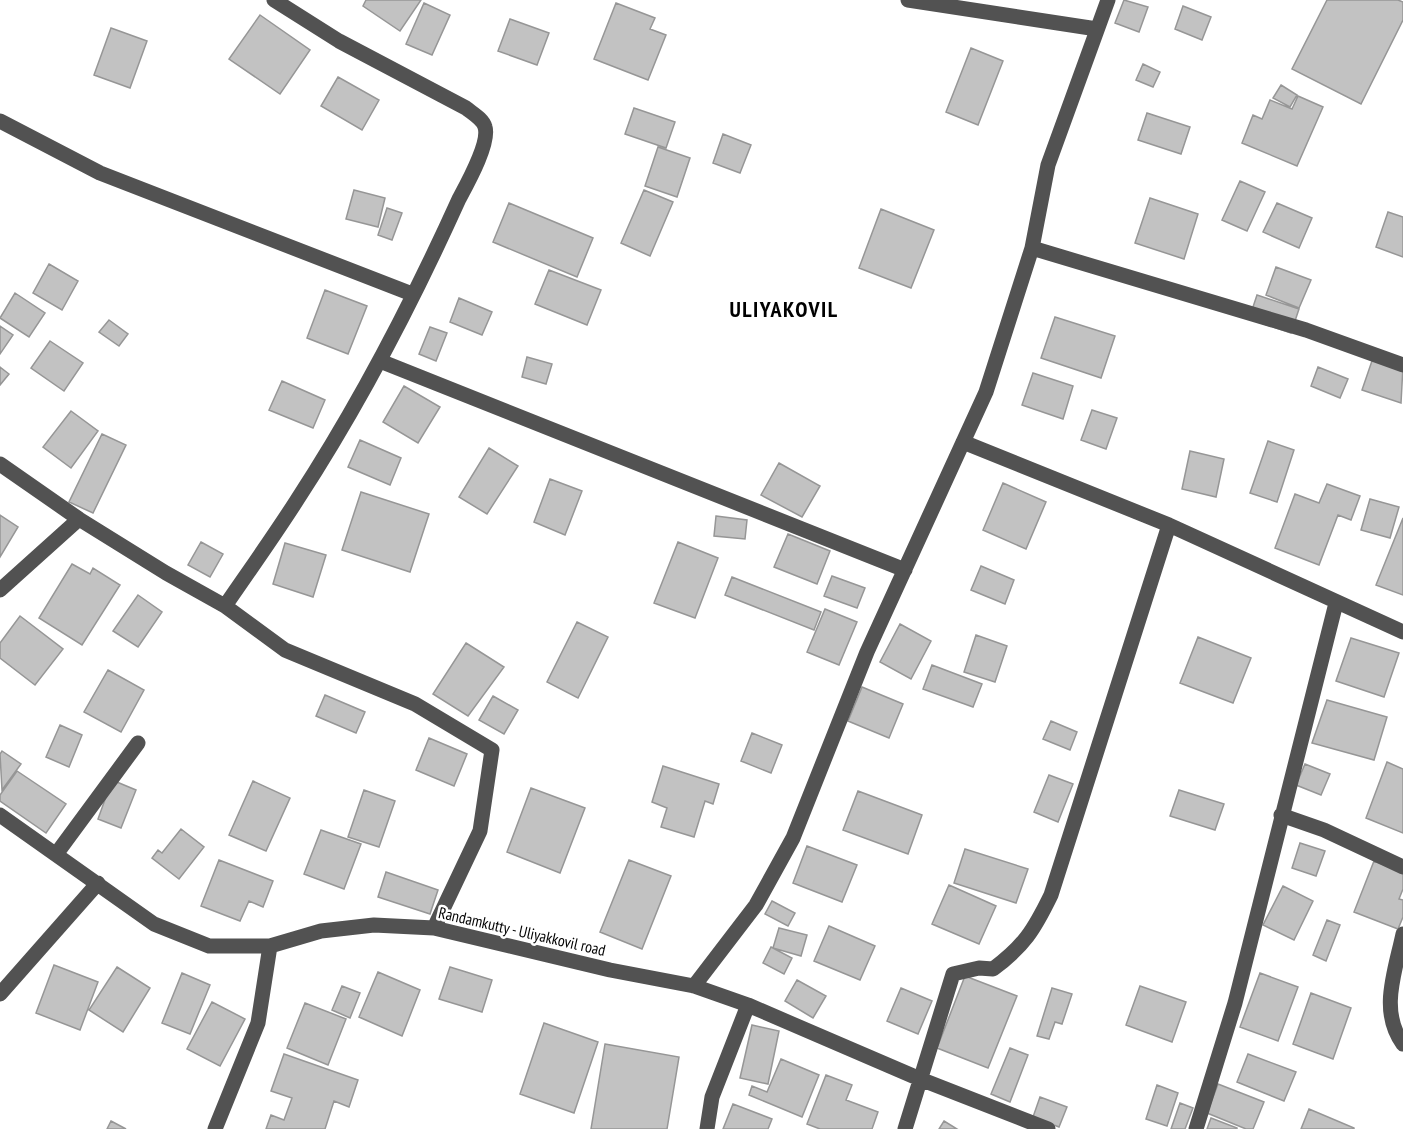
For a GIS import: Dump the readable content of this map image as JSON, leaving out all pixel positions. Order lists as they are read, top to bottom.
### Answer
{
  "streets": {
    "street": ["Randamkutty - Uliyakkovil road"]
  },
  "districts": ["ULIYAKOVIL"]
}
